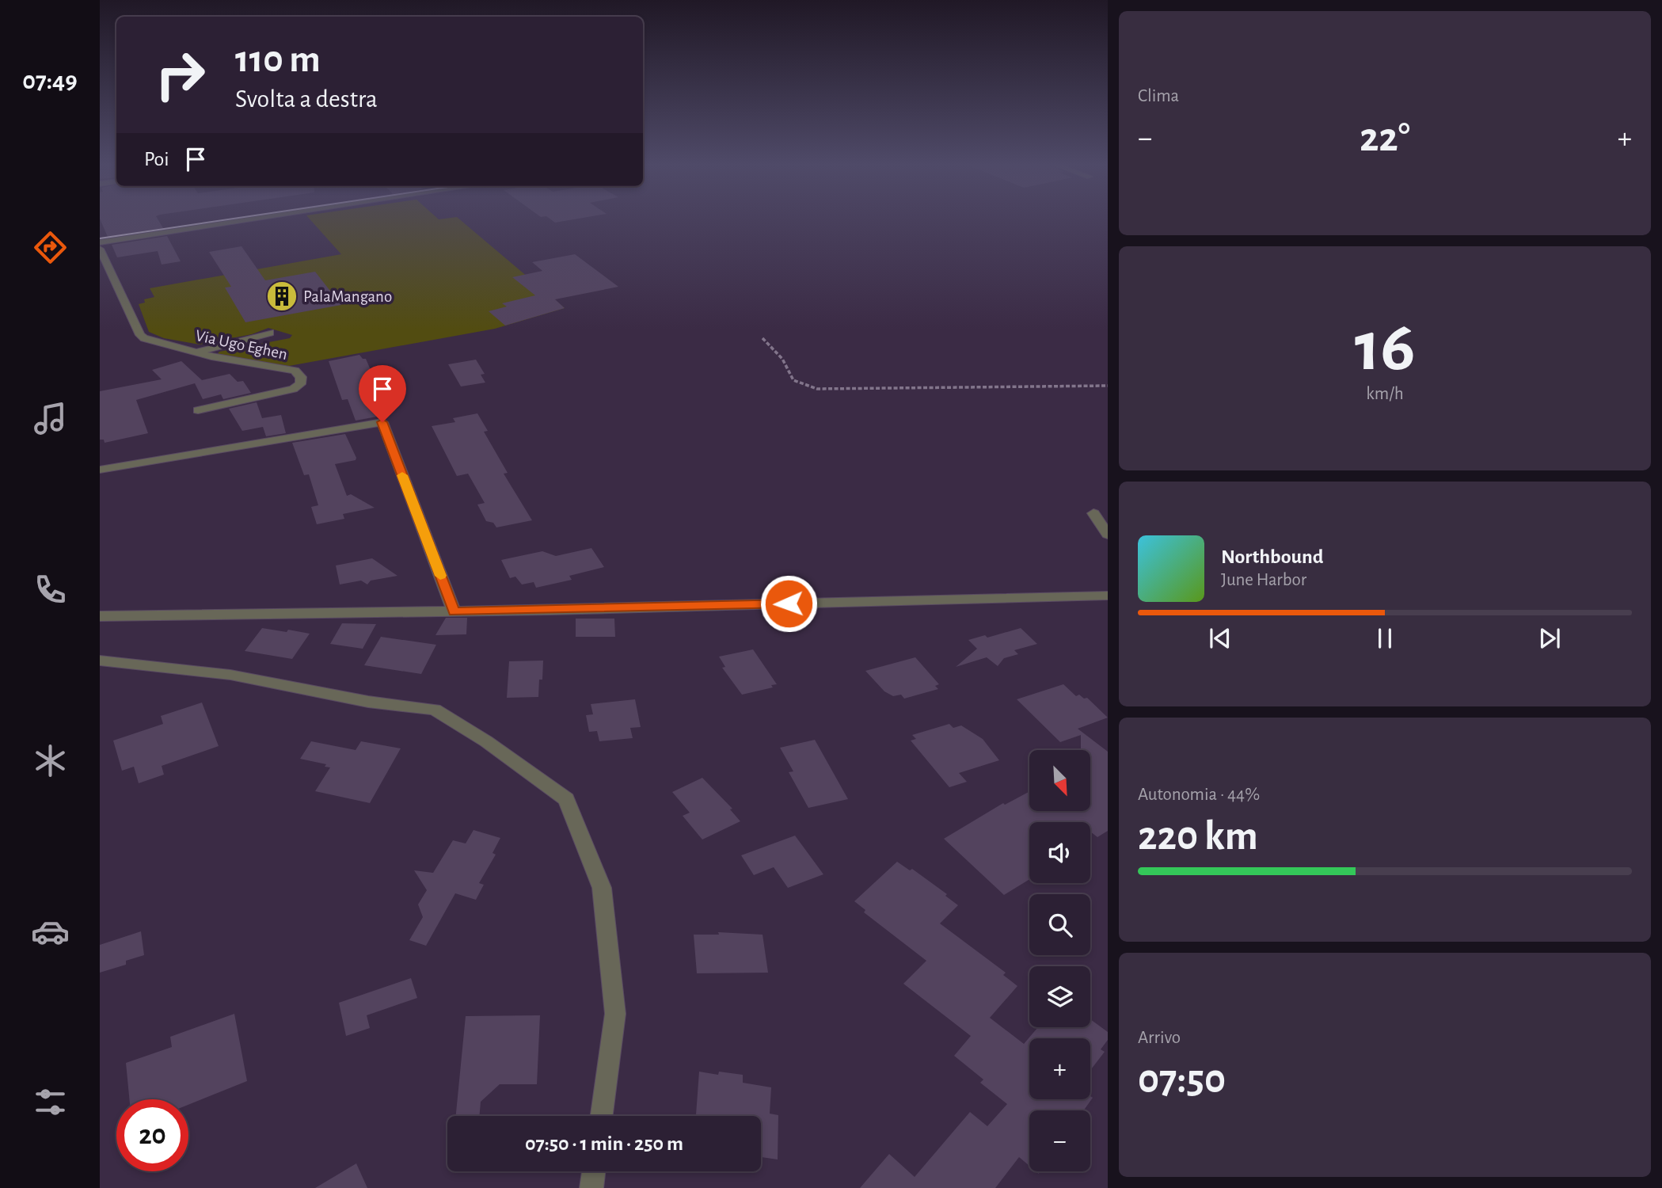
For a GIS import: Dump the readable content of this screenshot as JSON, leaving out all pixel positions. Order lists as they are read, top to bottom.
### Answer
{
  "streets": {
    "street": ["Via Ugo Eghen"]
  },
  "places": {
    "building": ["PalaMangano"]
  },
  "north": "bottom right",
  "page": {
    "tabs": "07:49",
    "tile": [
      "Clima",
      ["16", "km/h"],
      ["Autonomia · 44%", "220 km"],
      ["Arrivo", "07:50"]
    ],
    "turn": ["110 m", "Svolta a destra"],
    "heat": ["−", "22°", "+"],
    "then": "Poi",
    "song": ["Northbound", "June Harbor"],
    "map_buttons": ["+", "−"],
    "limit": "20",
    "trip": "07:50 · 1 min · 250 m"
  }
}
